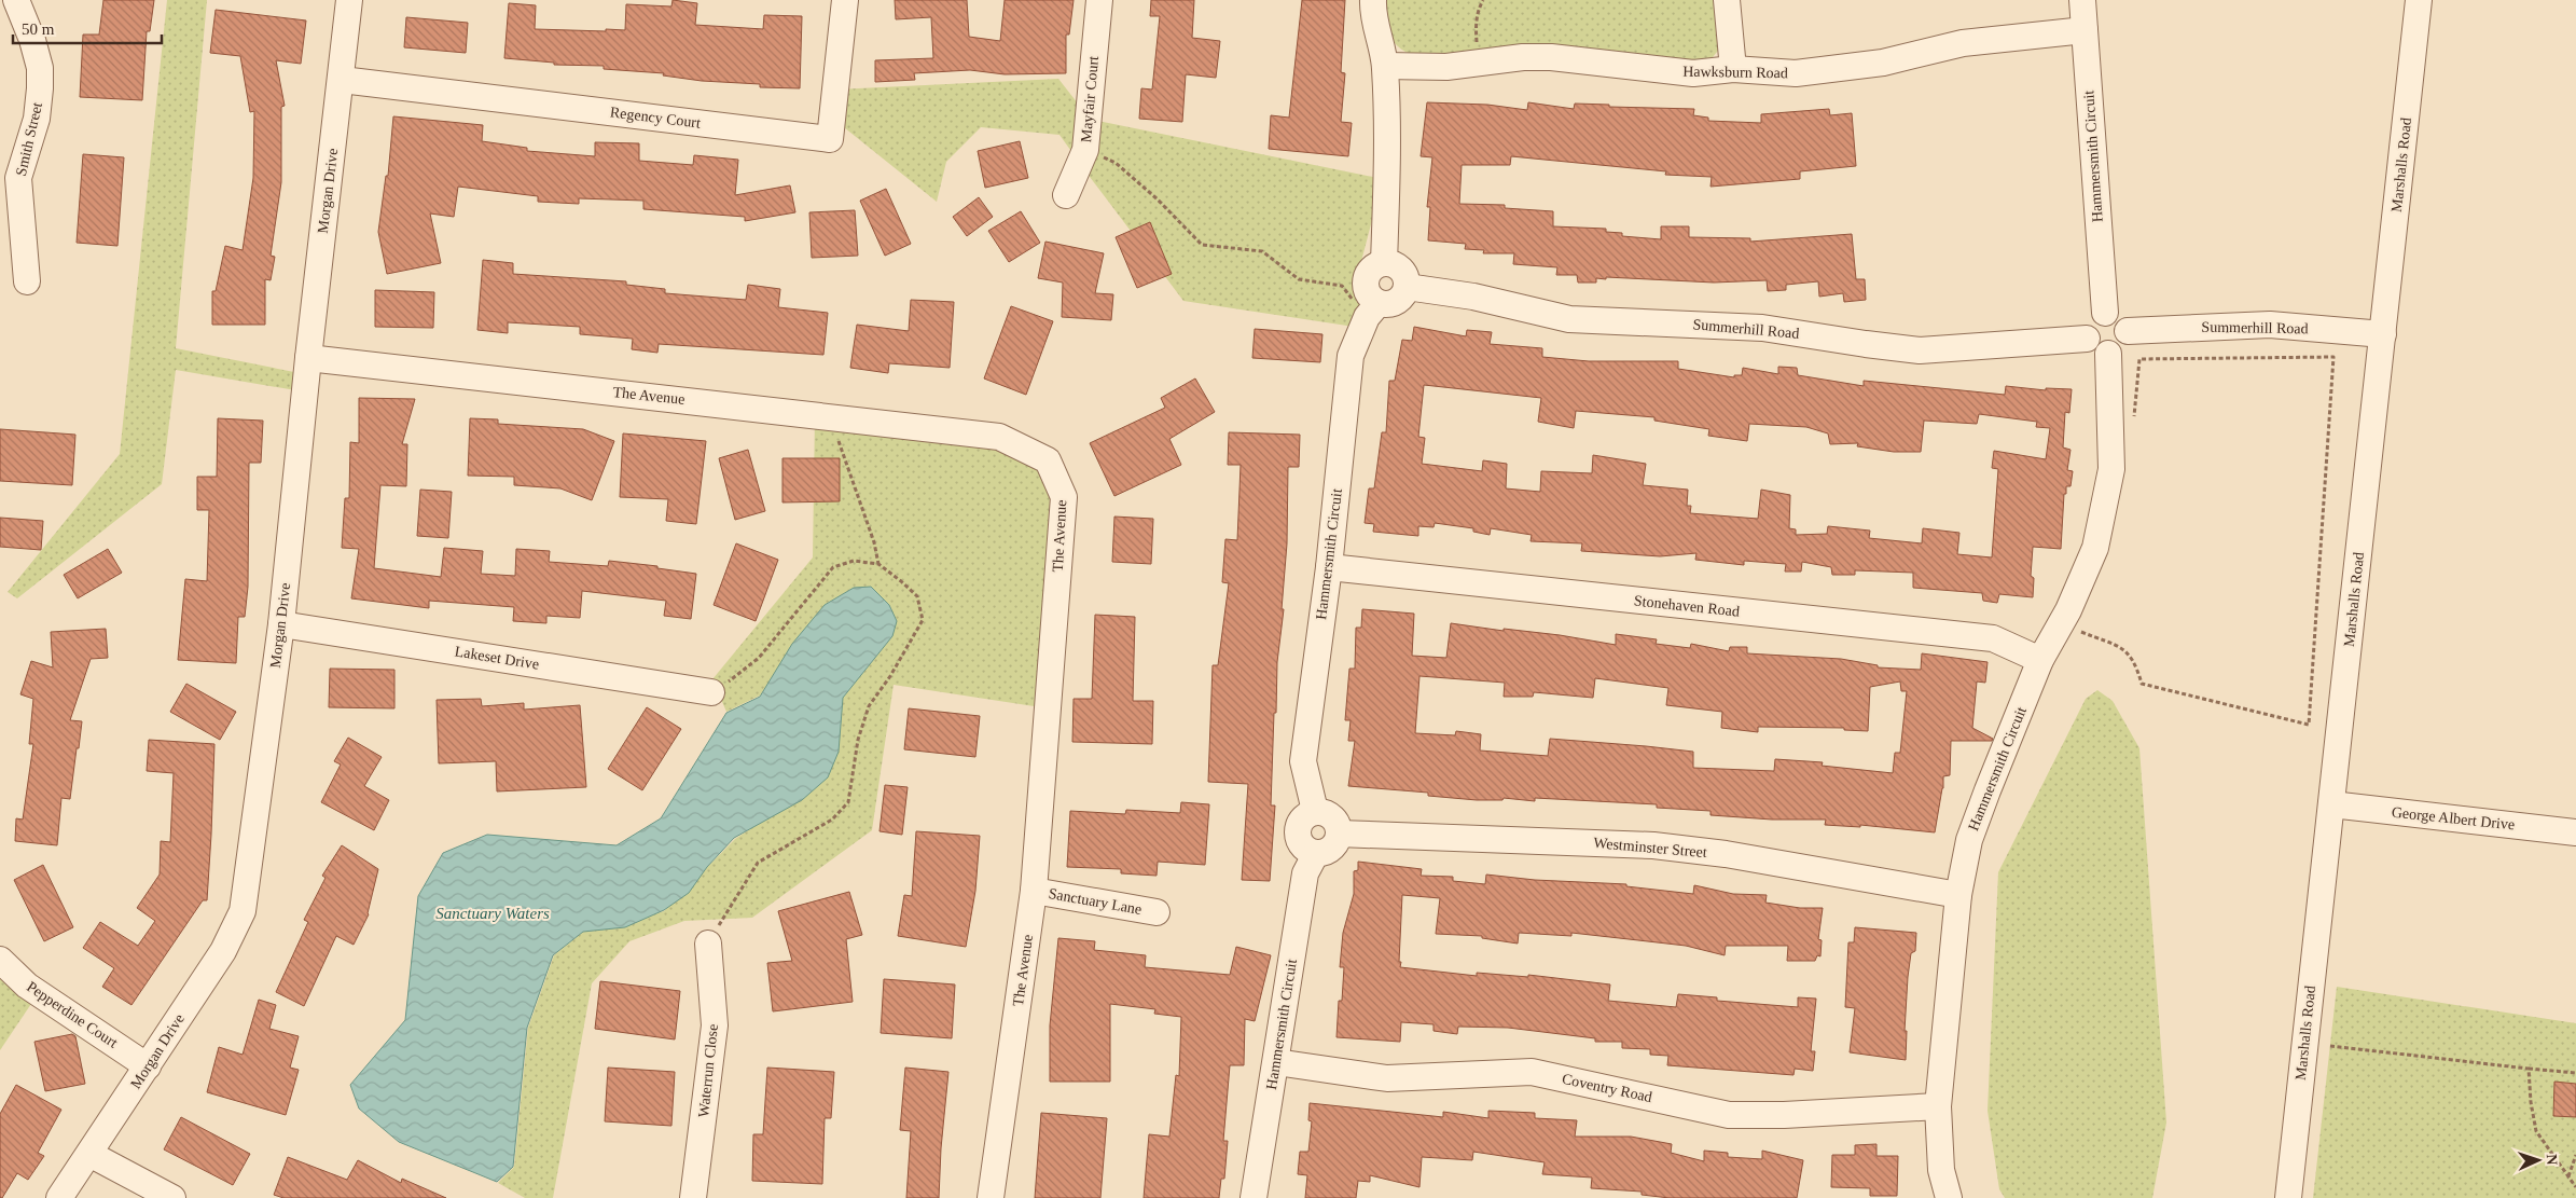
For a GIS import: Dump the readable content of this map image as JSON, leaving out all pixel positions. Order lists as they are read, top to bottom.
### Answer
{
  "streets": {
    "street": [
      "Hawksburn Road",
      "Mayfair Court",
      "Regency Court",
      "Smith Street",
      "Hammersmith Circuit",
      "Marshalls Road",
      "Morgan Drive",
      "Summerhill Road",
      "The Avenue",
      "Stonehaven Road",
      "Lakeset Drive",
      "George Albert Drive",
      "Westminster Street",
      "Sanctuary Lane",
      "Pepperdine Court",
      "Waterrun Close",
      "Coventry Road"
    ]
  },
  "crossings": [
    ["Hawksburn Road", "Hammersmith Circuit"],
    ["Regency Court", "Morgan Drive"],
    ["Hammersmith Circuit", "Summerhill Road"],
    ["Hammersmith Circuit", "Stonehaven Road"],
    ["Hammersmith Circuit", "Westminster Street"],
    ["Hammersmith Circuit", "Coventry Road"],
    ["Marshalls Road", "Summerhill Road"],
    ["Marshalls Road", "George Albert Drive"],
    ["Morgan Drive", "The Avenue"],
    ["Morgan Drive", "Lakeset Drive"],
    ["Morgan Drive", "Pepperdine Court"],
    ["The Avenue", "Sanctuary Lane"]
  ],
  "water": ["Sanctuary Waters"],
  "scale_bar": "50 m",
  "north": "right"
}
